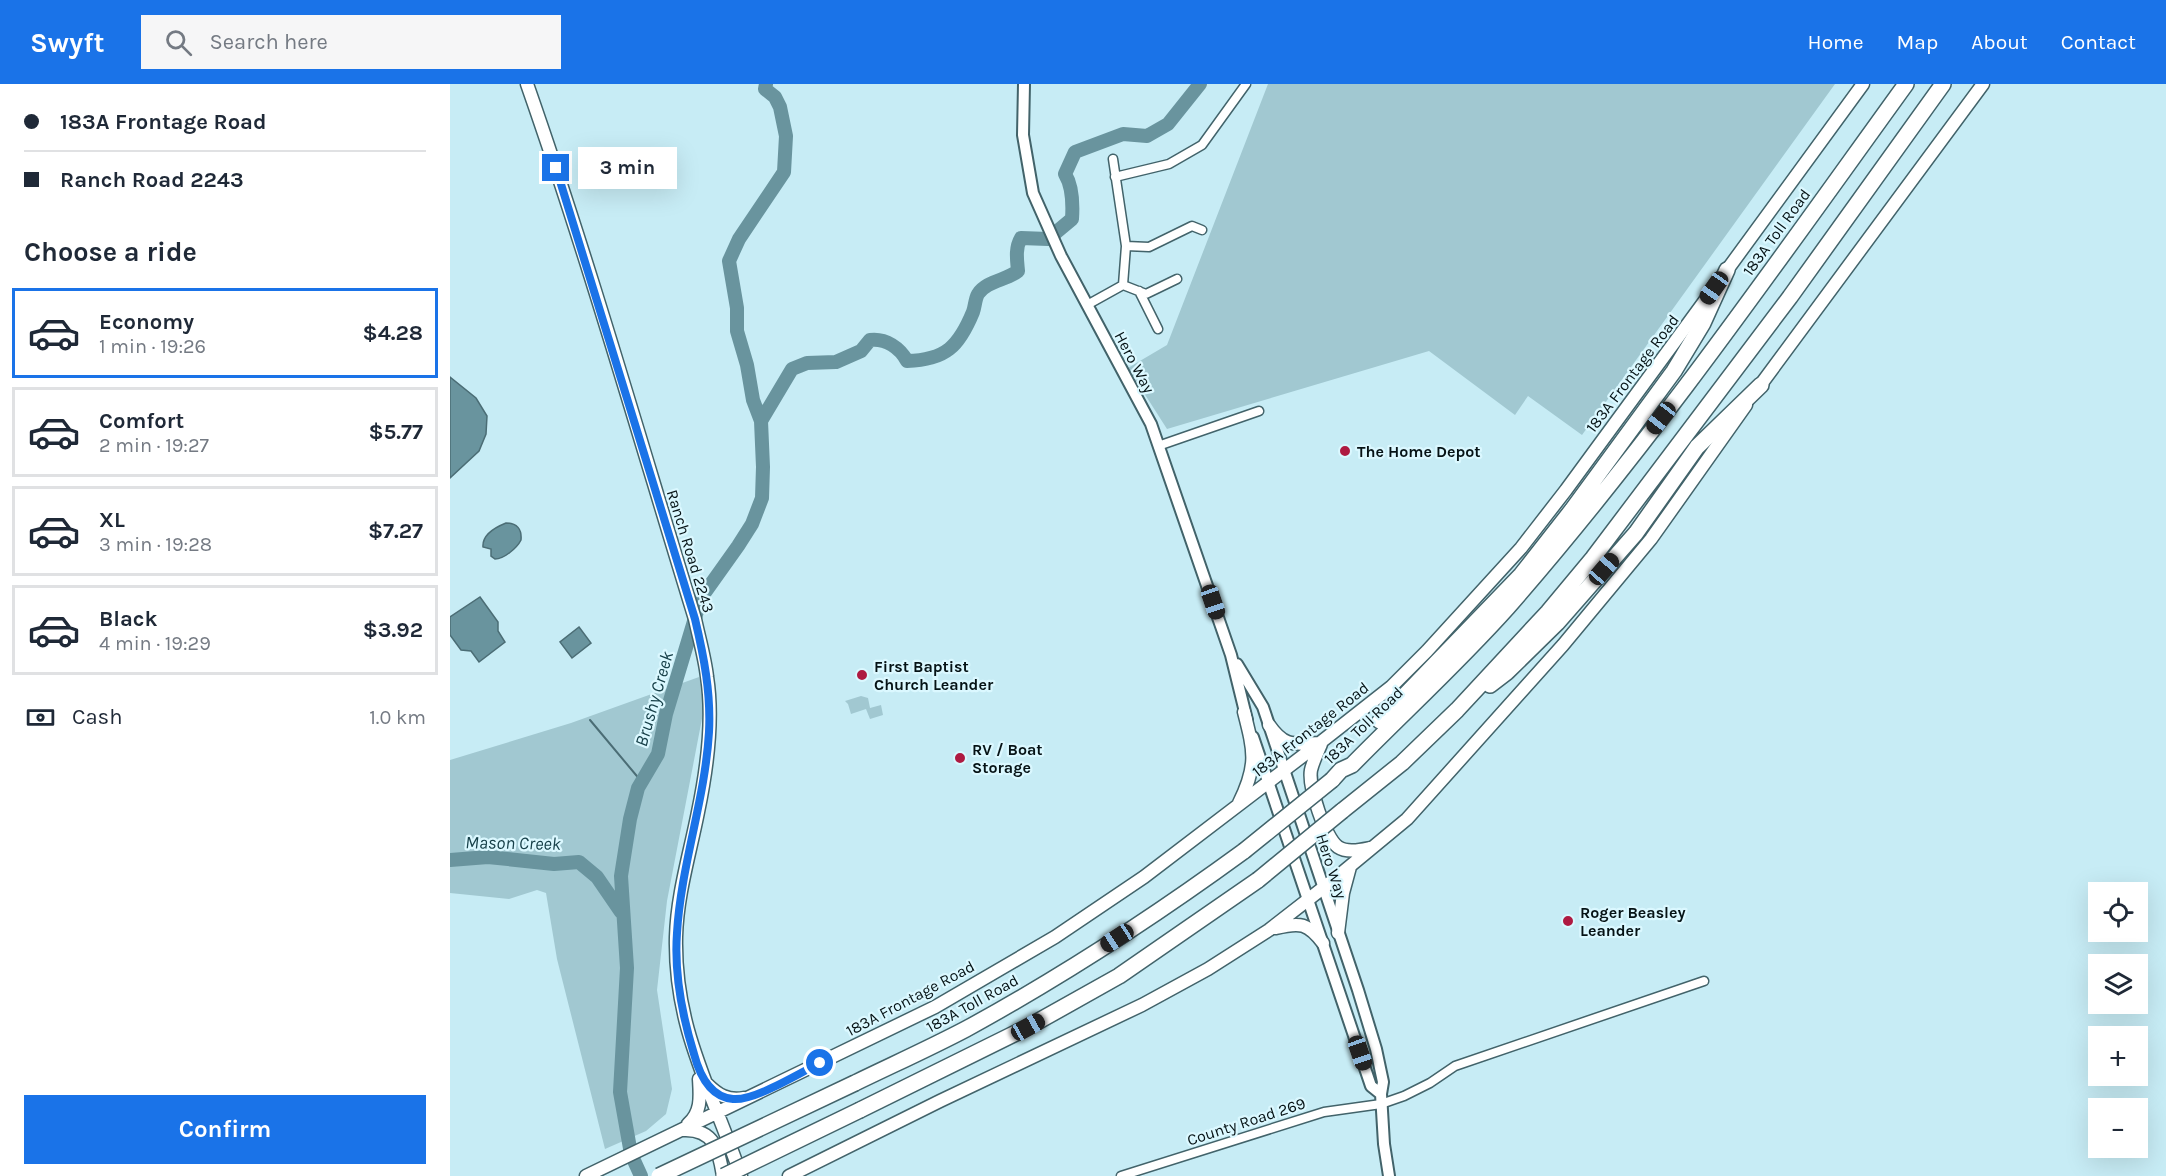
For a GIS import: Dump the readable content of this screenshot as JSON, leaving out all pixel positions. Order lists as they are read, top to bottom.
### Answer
{
  "streets": {
    "highway": ["183A Toll Road"],
    "main road": ["183A Frontage Road", "Ranch Road 2243"],
    "street": ["Hero Way", "County Road 269"]
  },
  "crossings": [
    ["Hero Way", "183A Frontage Road"],
    ["Hero Way", "County Road 269"],
    ["183A Frontage Road", "Ranch Road 2243"]
  ],
  "water": ["Brushy Creek", "Mason Creek"],
  "places": [
    "The Home Depot",
    "First Baptist Church Leander",
    "RV / Boat Storage",
    "Roger Beasley Leander"
  ],
  "page": {
    "header": "Swyft",
    "search": "Search here",
    "nav": [
      "Home",
      "Map",
      "About",
      "Contact"
    ],
    "banner": ["183A Frontage Road", "Ranch Road 2243"],
    "bubble": "3 min",
    "heading": "Choose a ride",
    "list": [
      {
        "name": "Economy",
        "note": "1 min · 19:26",
        "value": "$4.28"
      },
      {
        "name": "Comfort",
        "note": "2 min · 19:27",
        "value": "$5.77"
      },
      {
        "name": "XL",
        "note": "3 min · 19:28",
        "value": "$7.27"
      },
      {
        "name": "Black",
        "note": "4 min · 19:29",
        "value": "$3.92"
      }
    ],
    "pay": ["Cash", "1.0 km"],
    "map_buttons": ["+", "−"],
    "buttons": "Confirm"
  }
}
